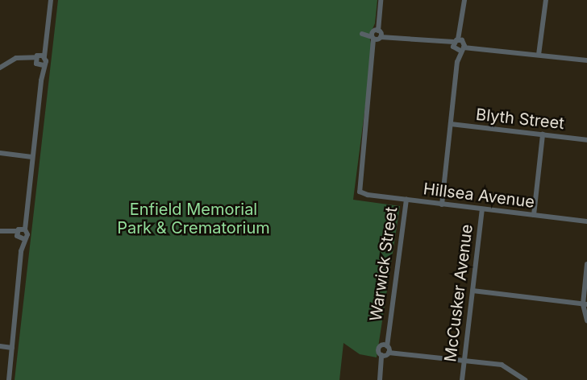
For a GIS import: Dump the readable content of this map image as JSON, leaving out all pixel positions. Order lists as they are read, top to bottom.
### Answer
{
  "streets": {
    "street": [
      "Blyth Street",
      "Hillsea Avenue",
      "Warwick Street",
      "McCusker Avenue"
    ]
  },
  "crossings": [
    ["Hillsea Avenue", "Warwick Street"],
    ["Hillsea Avenue", "McCusker Avenue"]
  ],
  "parks": ["Enfield Memorial Park & Crematorium"]
}
